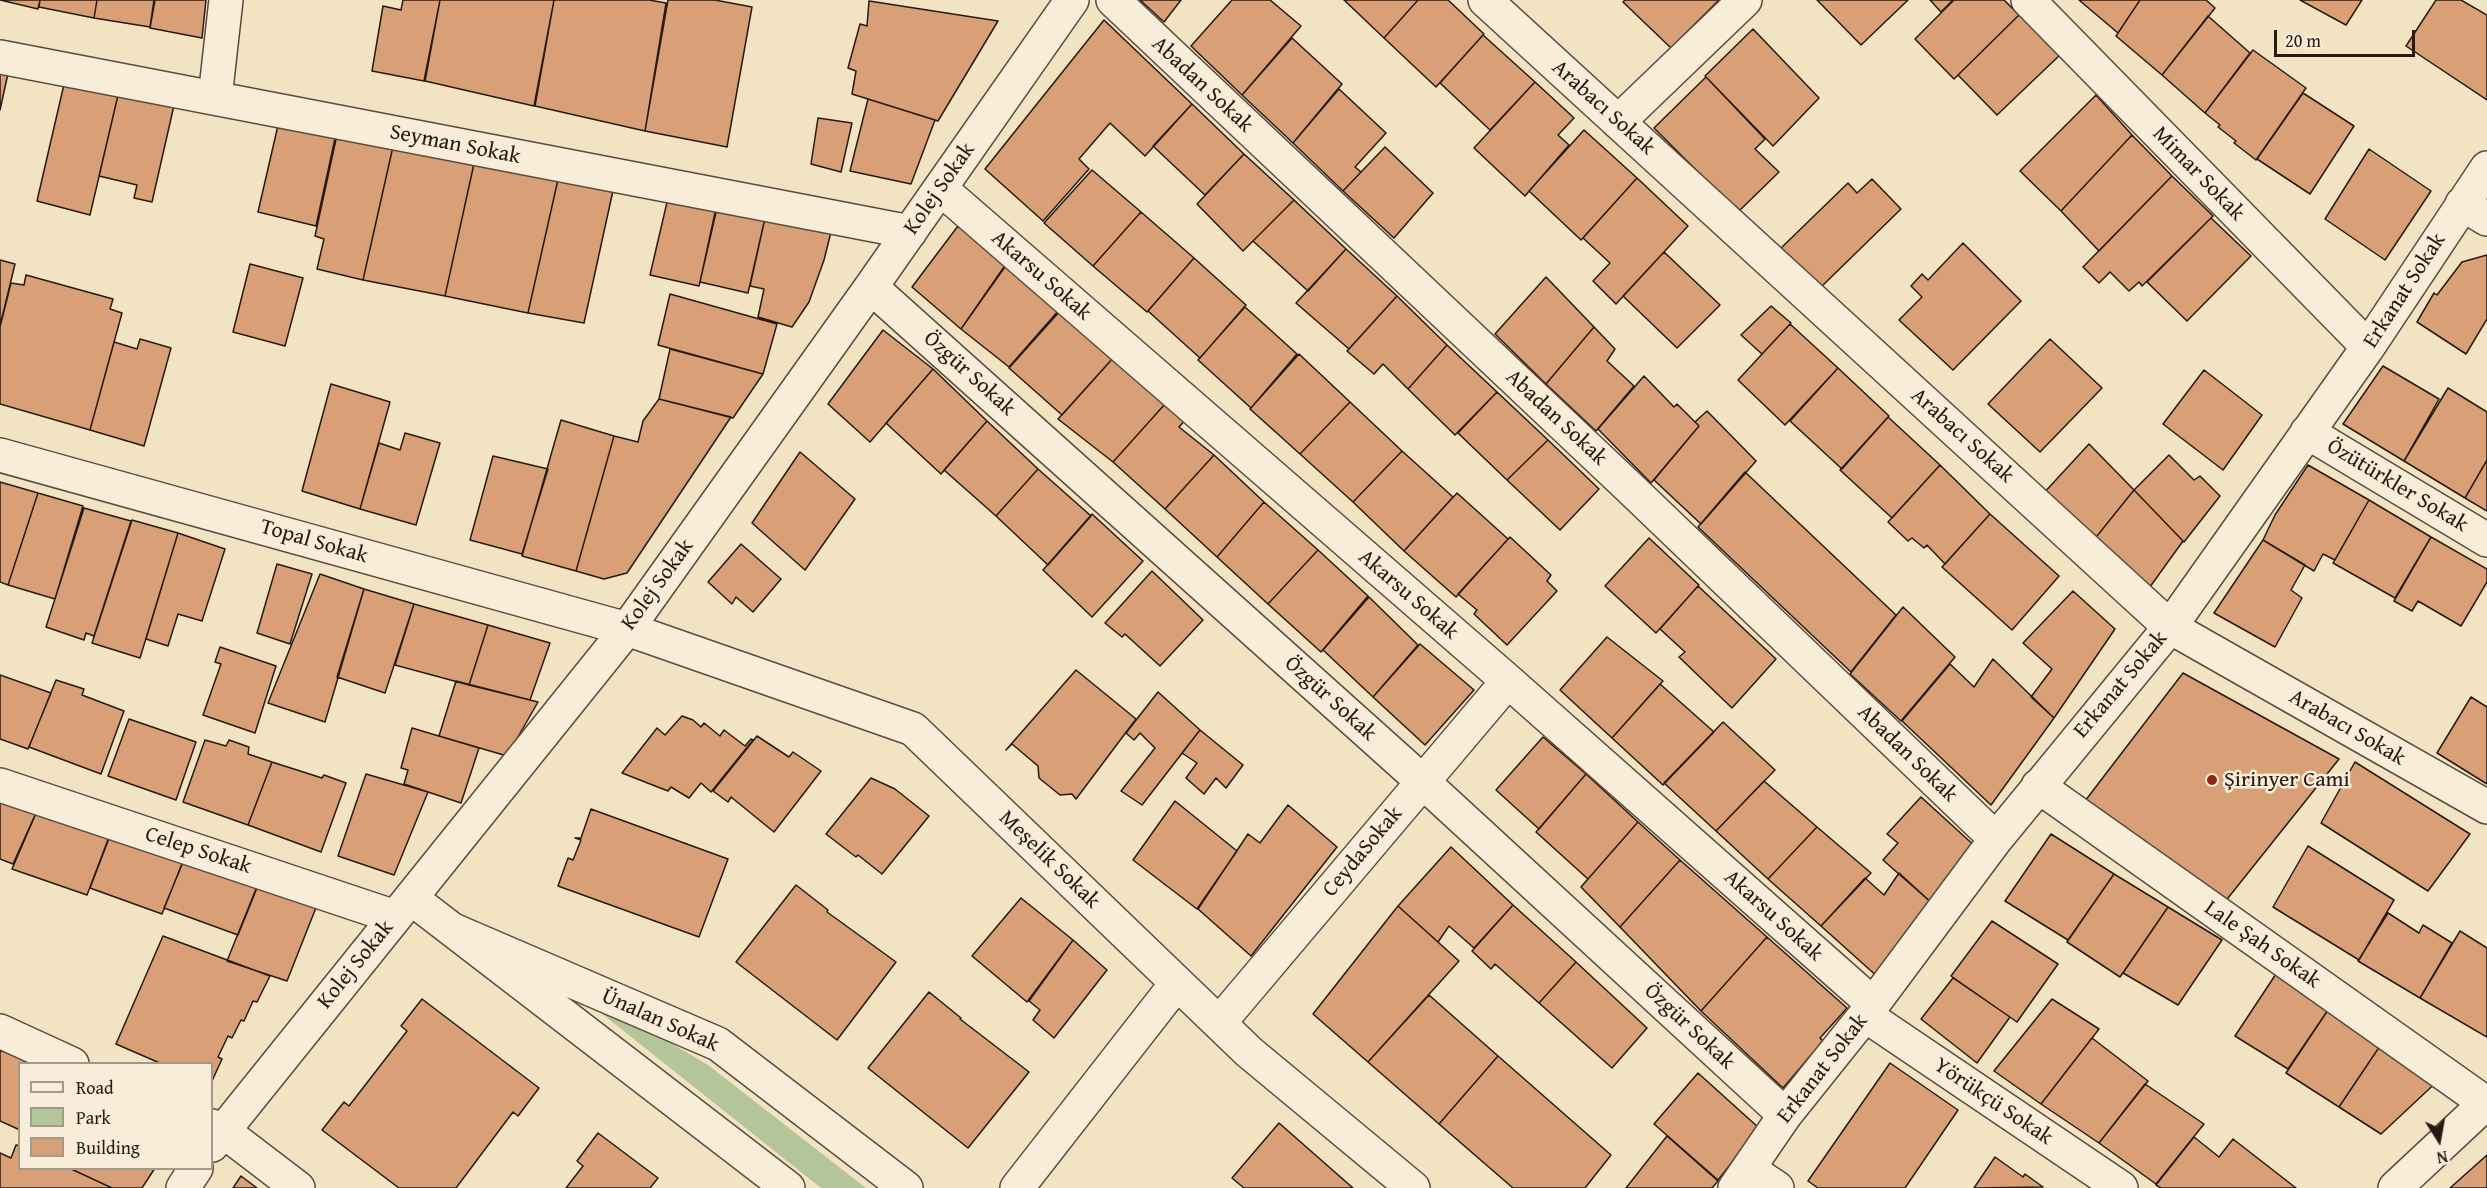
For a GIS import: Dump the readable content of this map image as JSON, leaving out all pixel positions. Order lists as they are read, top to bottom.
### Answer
{
  "streets": {
    "street": [
      "Abadan Sokak",
      "Arabacı Sokak",
      "Seyman Sokak",
      "Mimar Sokak",
      "Kolej Sokak",
      "Akarsu Sokak",
      "Erkanat Sokak",
      "Özgür Sokak",
      "Özütürkler Sokak",
      "Topal Sokak",
      "Celep Sokak",
      "CeydaSokak",
      "Meşelik Sokak",
      "Lale Şah Sokak",
      "Ünalan Sokak",
      "Yörükçü Sokak"
    ]
  },
  "crossings": [
    ["Abadan Sokak", "Erkanat Sokak"],
    ["Arabacı Sokak", "Erkanat Sokak"],
    ["Seyman Sokak", "Kolej Sokak"],
    ["Mimar Sokak", "Erkanat Sokak"],
    ["Kolej Sokak", "Akarsu Sokak"],
    ["Kolej Sokak", "Özgür Sokak"],
    ["Kolej Sokak", "Topal Sokak"],
    ["Kolej Sokak", "Celep Sokak"],
    ["Kolej Sokak", "Meşelik Sokak"],
    ["Kolej Sokak", "Ünalan Sokak"],
    ["Akarsu Sokak", "Erkanat Sokak"],
    ["Akarsu Sokak", "CeydaSokak"],
    ["Akarsu Sokak", "Yörükçü Sokak"],
    ["Erkanat Sokak", "Özgür Sokak"],
    ["Erkanat Sokak", "Özütürkler Sokak"],
    ["Erkanat Sokak", "Lale Şah Sokak"],
    ["Erkanat Sokak", "Yörükçü Sokak"],
    ["Özgür Sokak", "CeydaSokak"],
    ["Topal Sokak", "Meşelik Sokak"],
    ["Celep Sokak", "Ünalan Sokak"],
    ["CeydaSokak", "Meşelik Sokak"]
  ],
  "places": ["Şirinyer Cami"],
  "legend": ["Road", "Park", "Building"],
  "scale_bar": "20 m",
  "north": "bottom"
}
